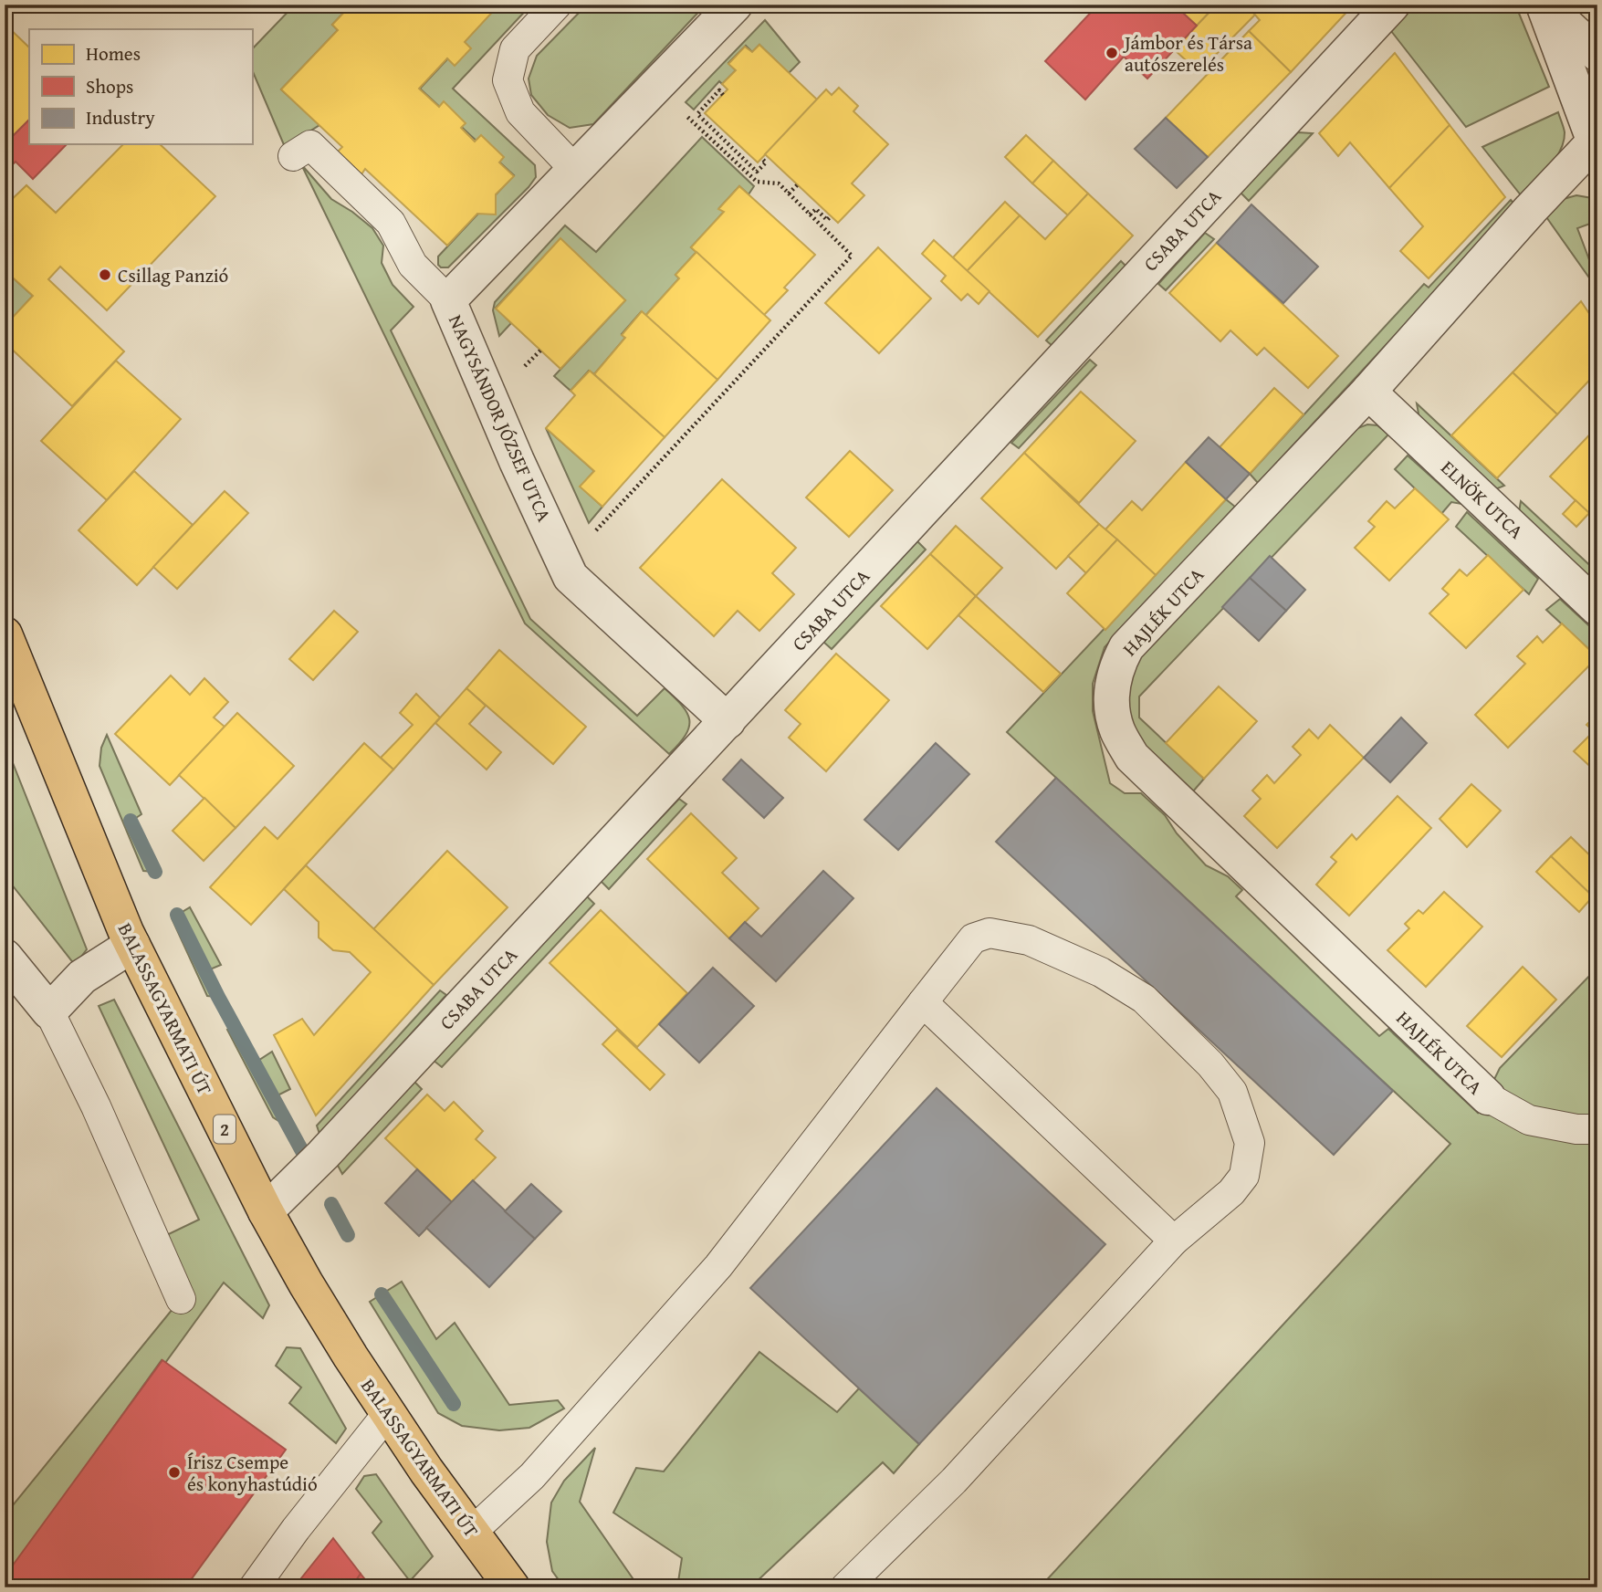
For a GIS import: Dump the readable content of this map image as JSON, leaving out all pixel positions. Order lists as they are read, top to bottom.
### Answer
{
  "streets": {
    "main road": ["BALASSAGYARMATI ÚT", "2"],
    "street": [
      "CSABA UTCA",
      "NAGYSÁNDOR JÓZSEF UTCA",
      "ELNÖK UTCA",
      "HAJLÉK UTCA"
    ]
  },
  "crossings": [
    ["CSABA UTCA", "NAGYSÁNDOR JÓZSEF UTCA"],
    ["CSABA UTCA", "BALASSAGYARMATI ÚT"],
    ["ELNÖK UTCA", "HAJLÉK UTCA"]
  ],
  "places": ["Jámbor és Társa autószerelés", "Csillag Panzió", "Írisz Csempe és konyhastúdió"],
  "legend": ["Homes", "Shops", "Industry"]
}
